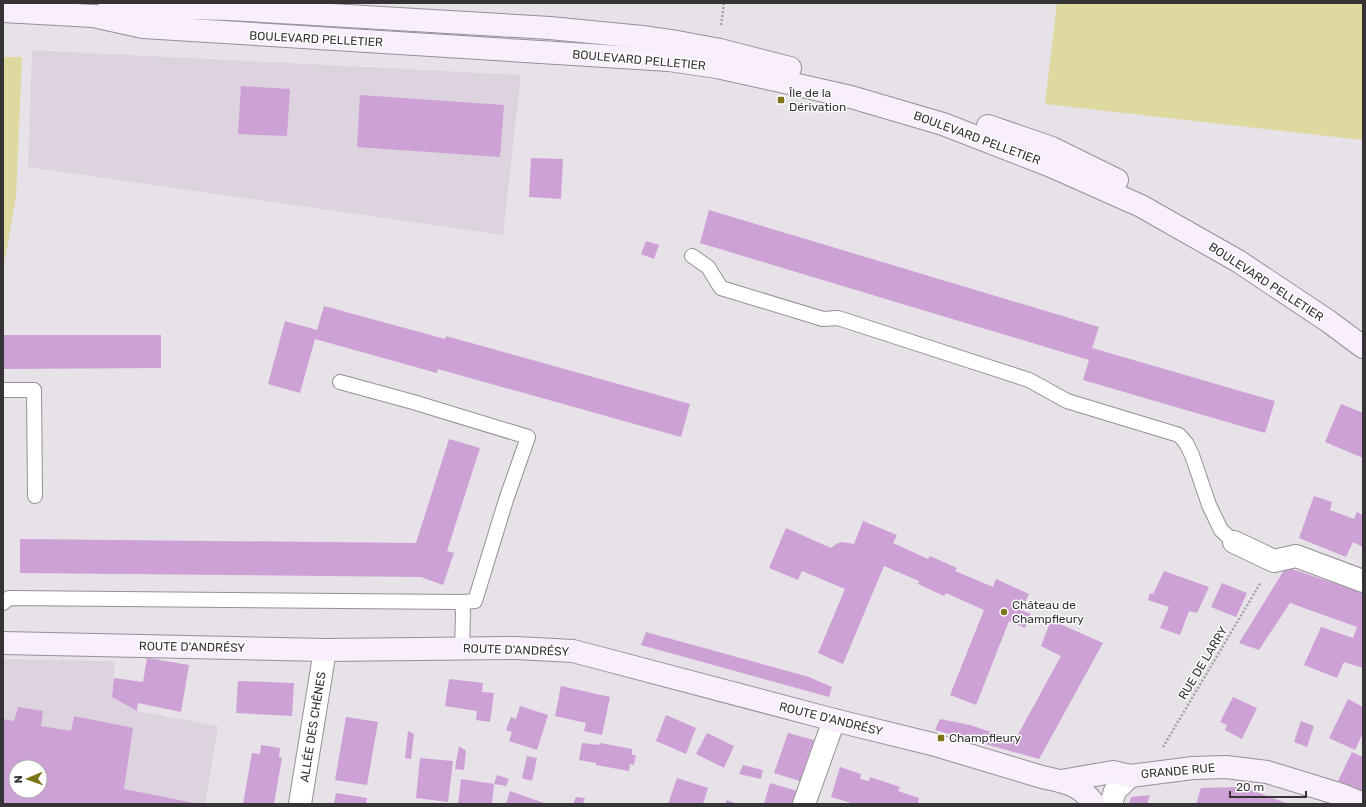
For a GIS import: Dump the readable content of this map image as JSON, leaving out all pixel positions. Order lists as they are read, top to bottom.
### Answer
{
  "streets": {
    "main road": ["BOULEVARD PELLETIER", "ROUTE D'ANDRÉSY", "GRANDE RUE"],
    "street": ["ALLÉE DES CHÊNES"],
    "path": ["RUE DE LARRY"]
  },
  "crossings": [
    ["ROUTE D'ANDRÉSY", "ALLÉE DES CHÊNES"],
    ["ROUTE D'ANDRÉSY", "GRANDE RUE"],
    ["RUE DE LARRY", "GRANDE RUE"]
  ],
  "places": {
    "transit": ["Île de la Dérivation", "Champfleury"],
    "other": ["Château de Champfleury"]
  },
  "scale_bar": "20 m",
  "north": "left"
}
